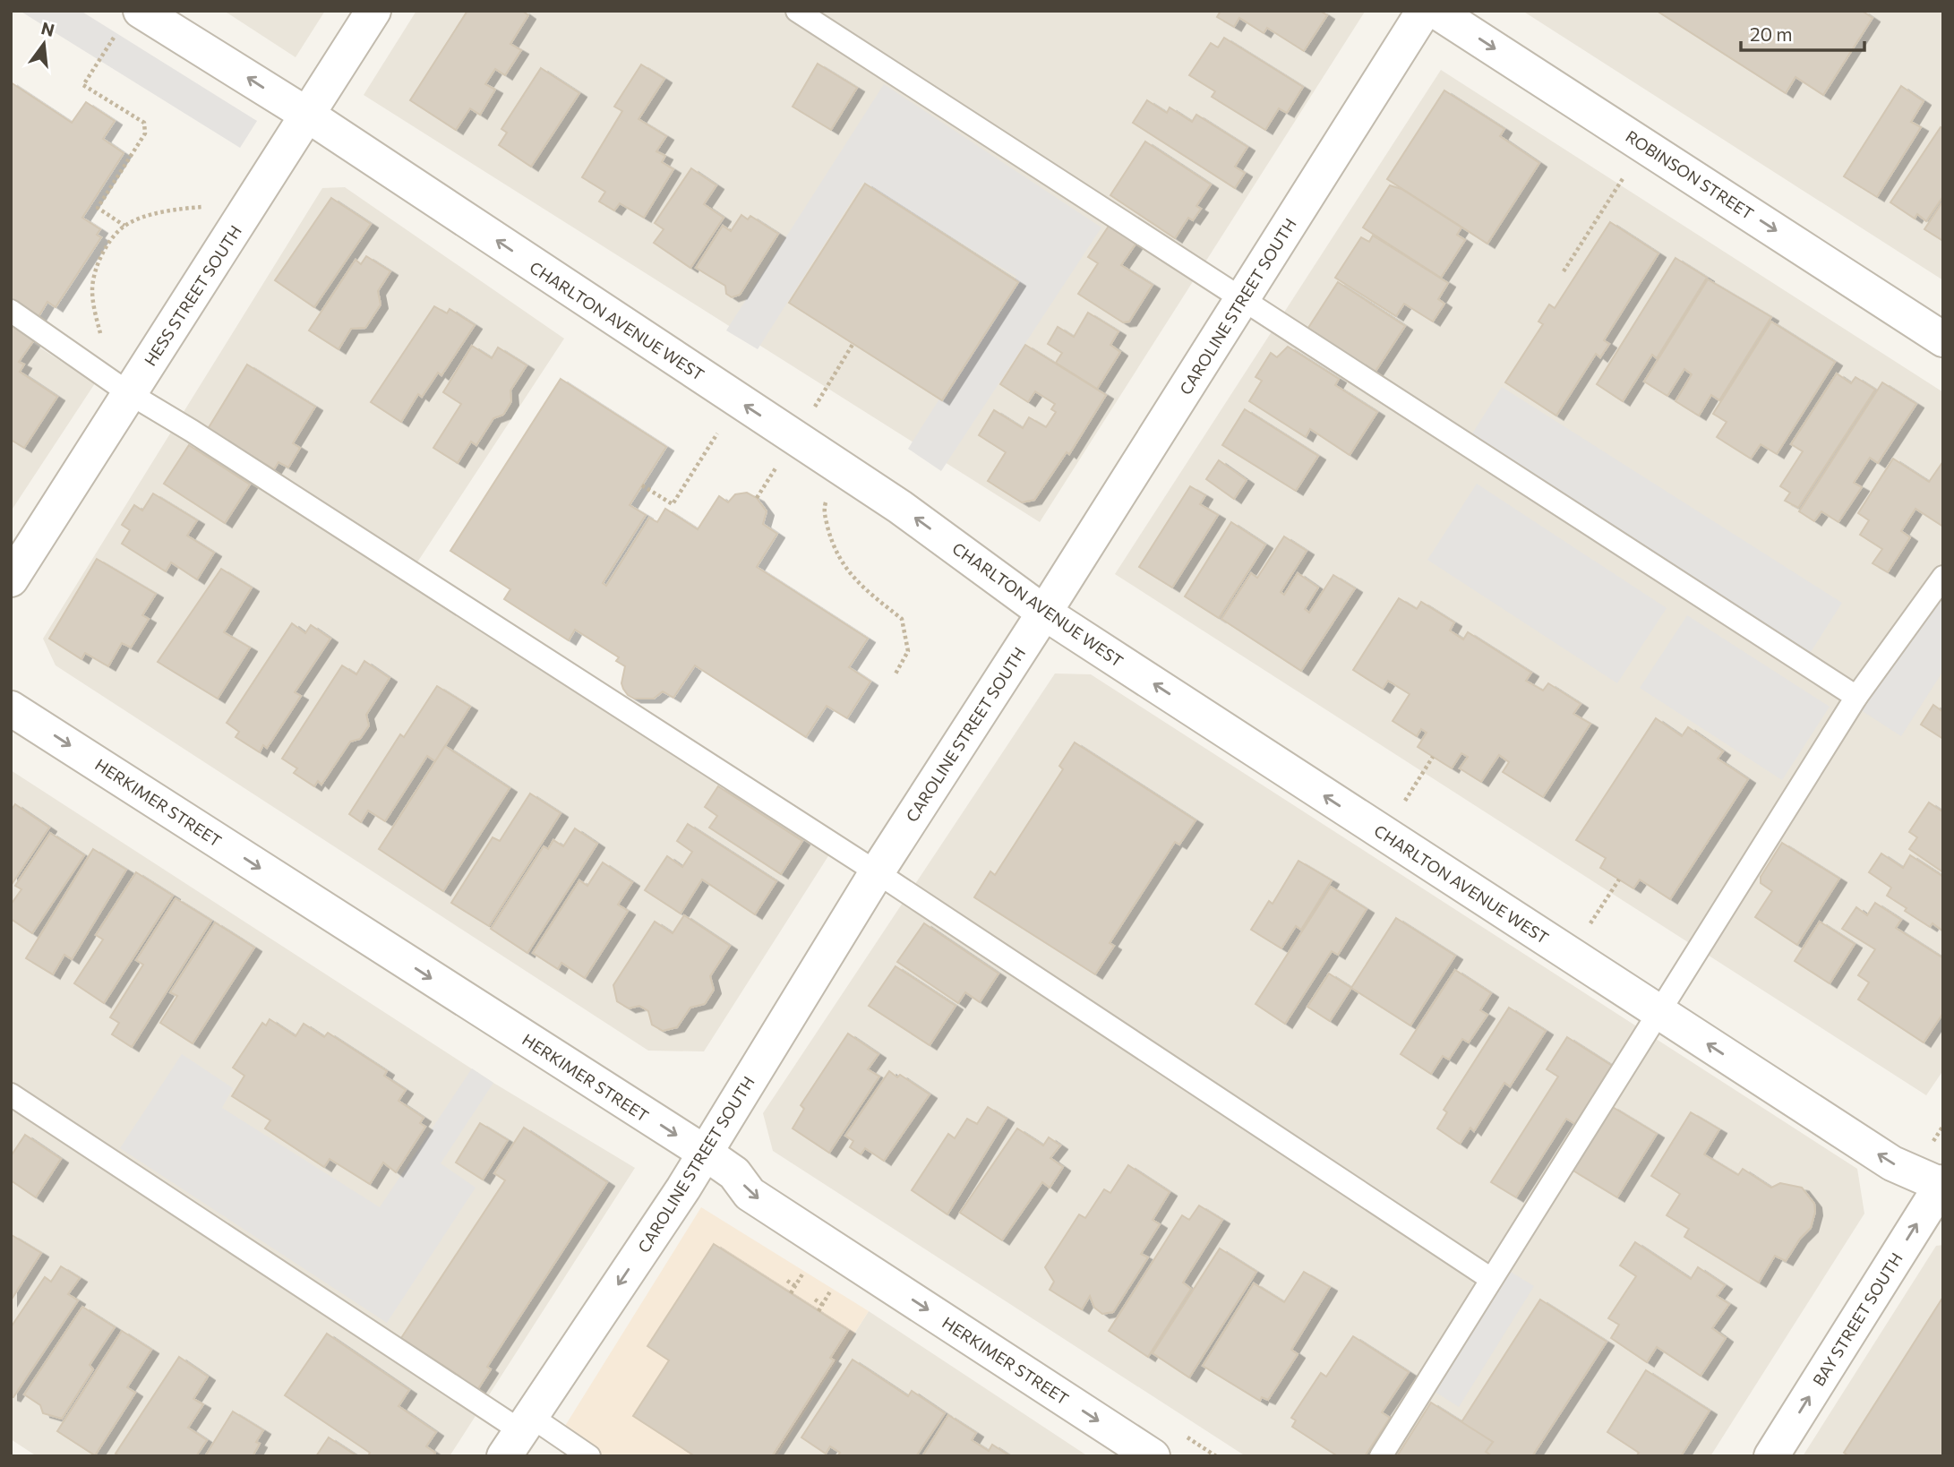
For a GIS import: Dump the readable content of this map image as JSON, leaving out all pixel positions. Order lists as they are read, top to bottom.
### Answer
{
  "streets": {
    "street": [
      "ROBINSON STREET",
      "HESS STREET SOUTH",
      "CAROLINE STREET SOUTH",
      "CHARLTON AVENUE WEST",
      "HERKIMER STREET",
      "BAY STREET SOUTH"
    ]
  },
  "crossings": [
    ["HESS STREET SOUTH", "CHARLTON AVENUE WEST"],
    ["CAROLINE STREET SOUTH", "CHARLTON AVENUE WEST"],
    ["CAROLINE STREET SOUTH", "HERKIMER STREET"],
    ["CHARLTON AVENUE WEST", "BAY STREET SOUTH"]
  ],
  "one_way": [
    "ROBINSON STREET",
    "CHARLTON AVENUE WEST",
    "HERKIMER STREET",
    "BAY STREET SOUTH"
  ],
  "scale_bar": "20 m",
  "north": "top"
}
